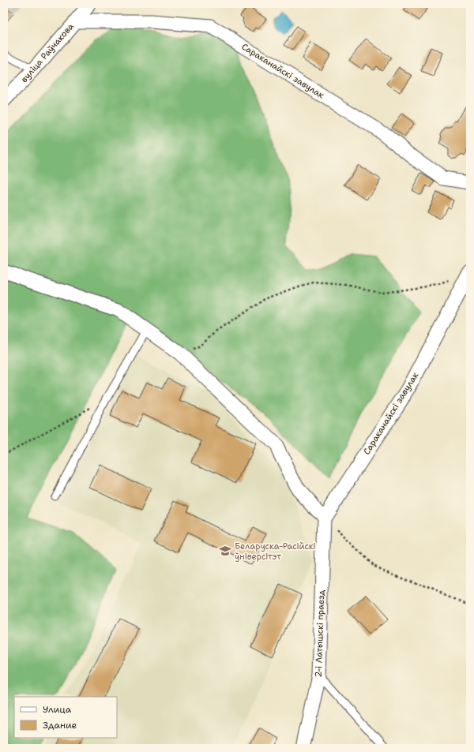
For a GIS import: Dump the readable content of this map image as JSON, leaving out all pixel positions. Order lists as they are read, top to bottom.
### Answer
{
  "streets": {
    "street": ["вуліца Раўчакова", "Сараканайскі завулак", "2-і Латышскі праезд"]
  },
  "crossings": [
    ["вуліца Раўчакова", "Сараканайскі завулак"],
    ["Сараканайскі завулак", "2-і Латышскі праезд"]
  ],
  "places": {
    "school or university": ["Беларуска-Расійскі ўніверсітэт"]
  },
  "legend": ["Улица", "Здание"]
}
